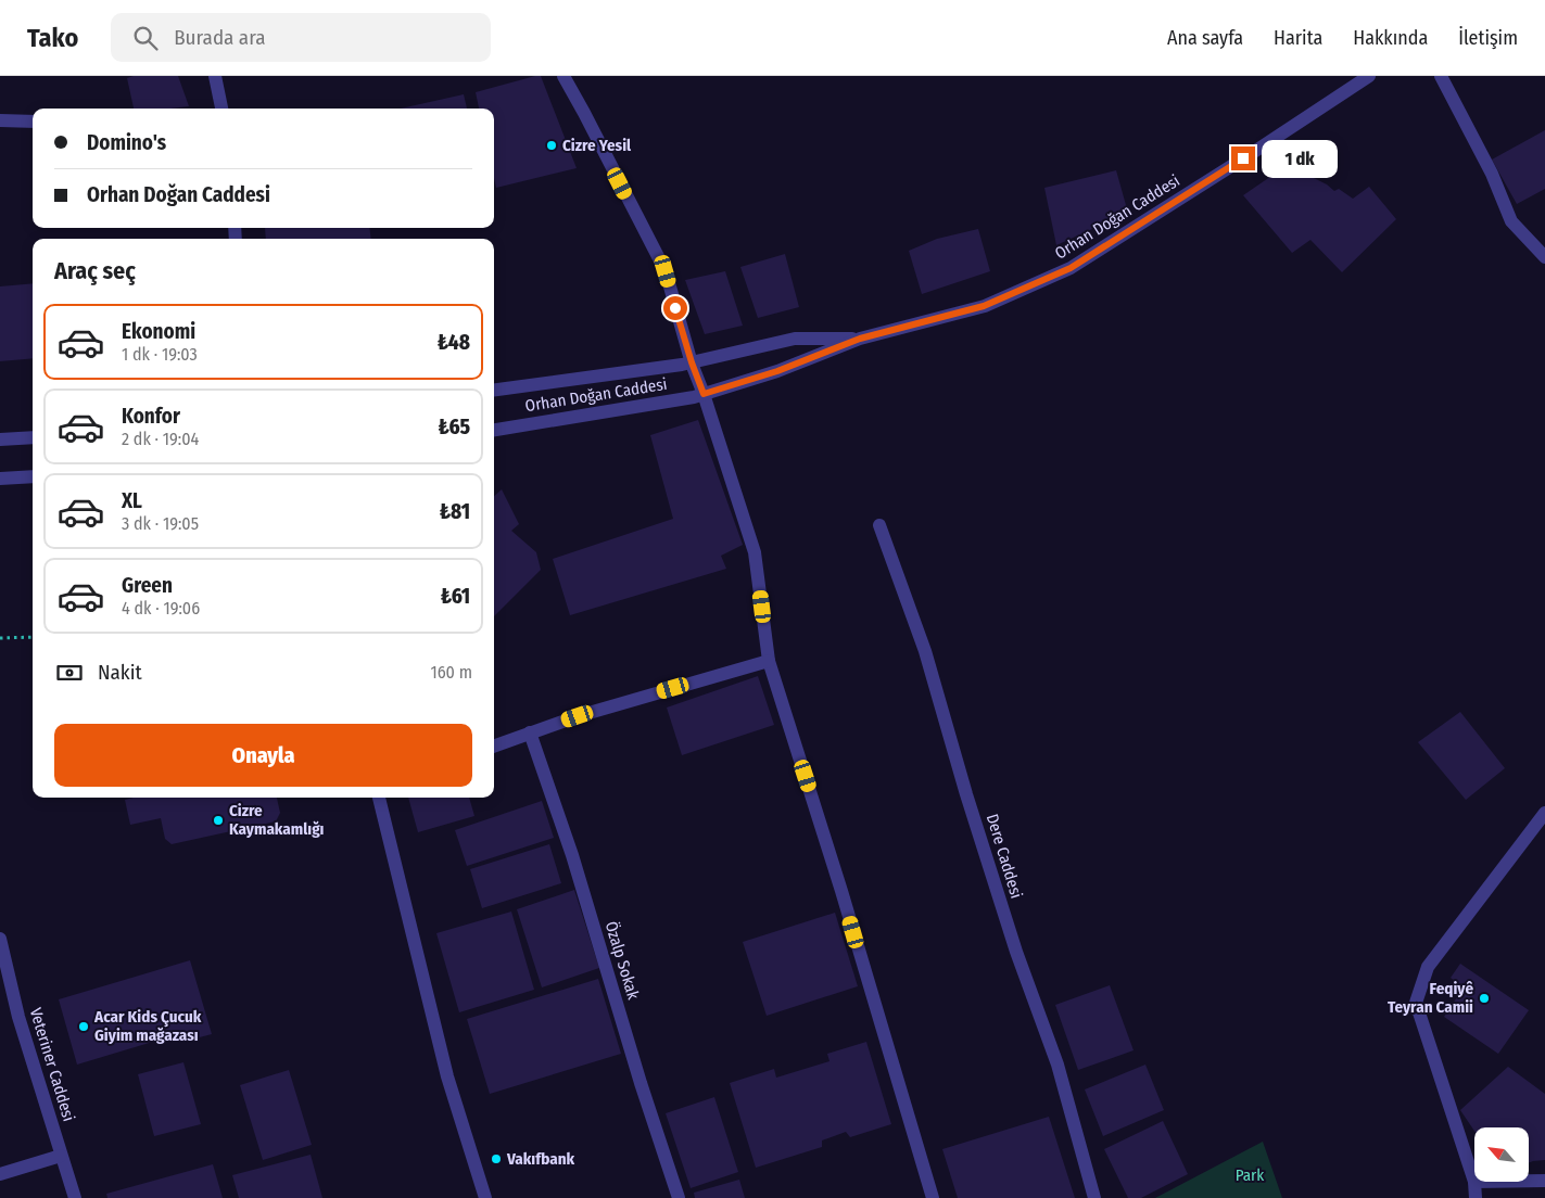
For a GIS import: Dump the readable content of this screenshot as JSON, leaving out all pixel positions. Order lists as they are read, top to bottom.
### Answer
{
  "streets": {
    "street": [
      "Orhan Doğan Caddesi",
      "Dere Caddesi",
      "Özalp Sokak",
      "Veteriner Caddesi"
    ]
  },
  "parks": ["Park"],
  "places": [
    "Cizre Yesil",
    "Cizre Kaymakamlığı",
    "Feqiyê Teyran Camii",
    "Acar Kids Çucuk Giyim mağazası",
    "Vakıfbank"
  ],
  "north": "top left",
  "page": {
    "header": "Tako",
    "search": "Burada ara",
    "nav": [
      "Ana sayfa",
      "Harita",
      "Hakkında",
      "İletişim"
    ],
    "banner": ["Domino's", "Orhan Doğan Caddesi"],
    "bubble": "1 dk",
    "heading": "Araç seç",
    "list": [
      {
        "name": "Ekonomi",
        "note": "1 dk · 19:03",
        "value": "₺48"
      },
      {
        "name": "Konfor",
        "note": "2 dk · 19:04",
        "value": "₺65"
      },
      {
        "name": "XL",
        "note": "3 dk · 19:05",
        "value": "₺81"
      },
      {
        "name": "Green",
        "note": "4 dk · 19:06",
        "value": "₺61"
      }
    ],
    "pay": ["Nakit", "160 m"],
    "buttons": "Onayla"
  }
}
